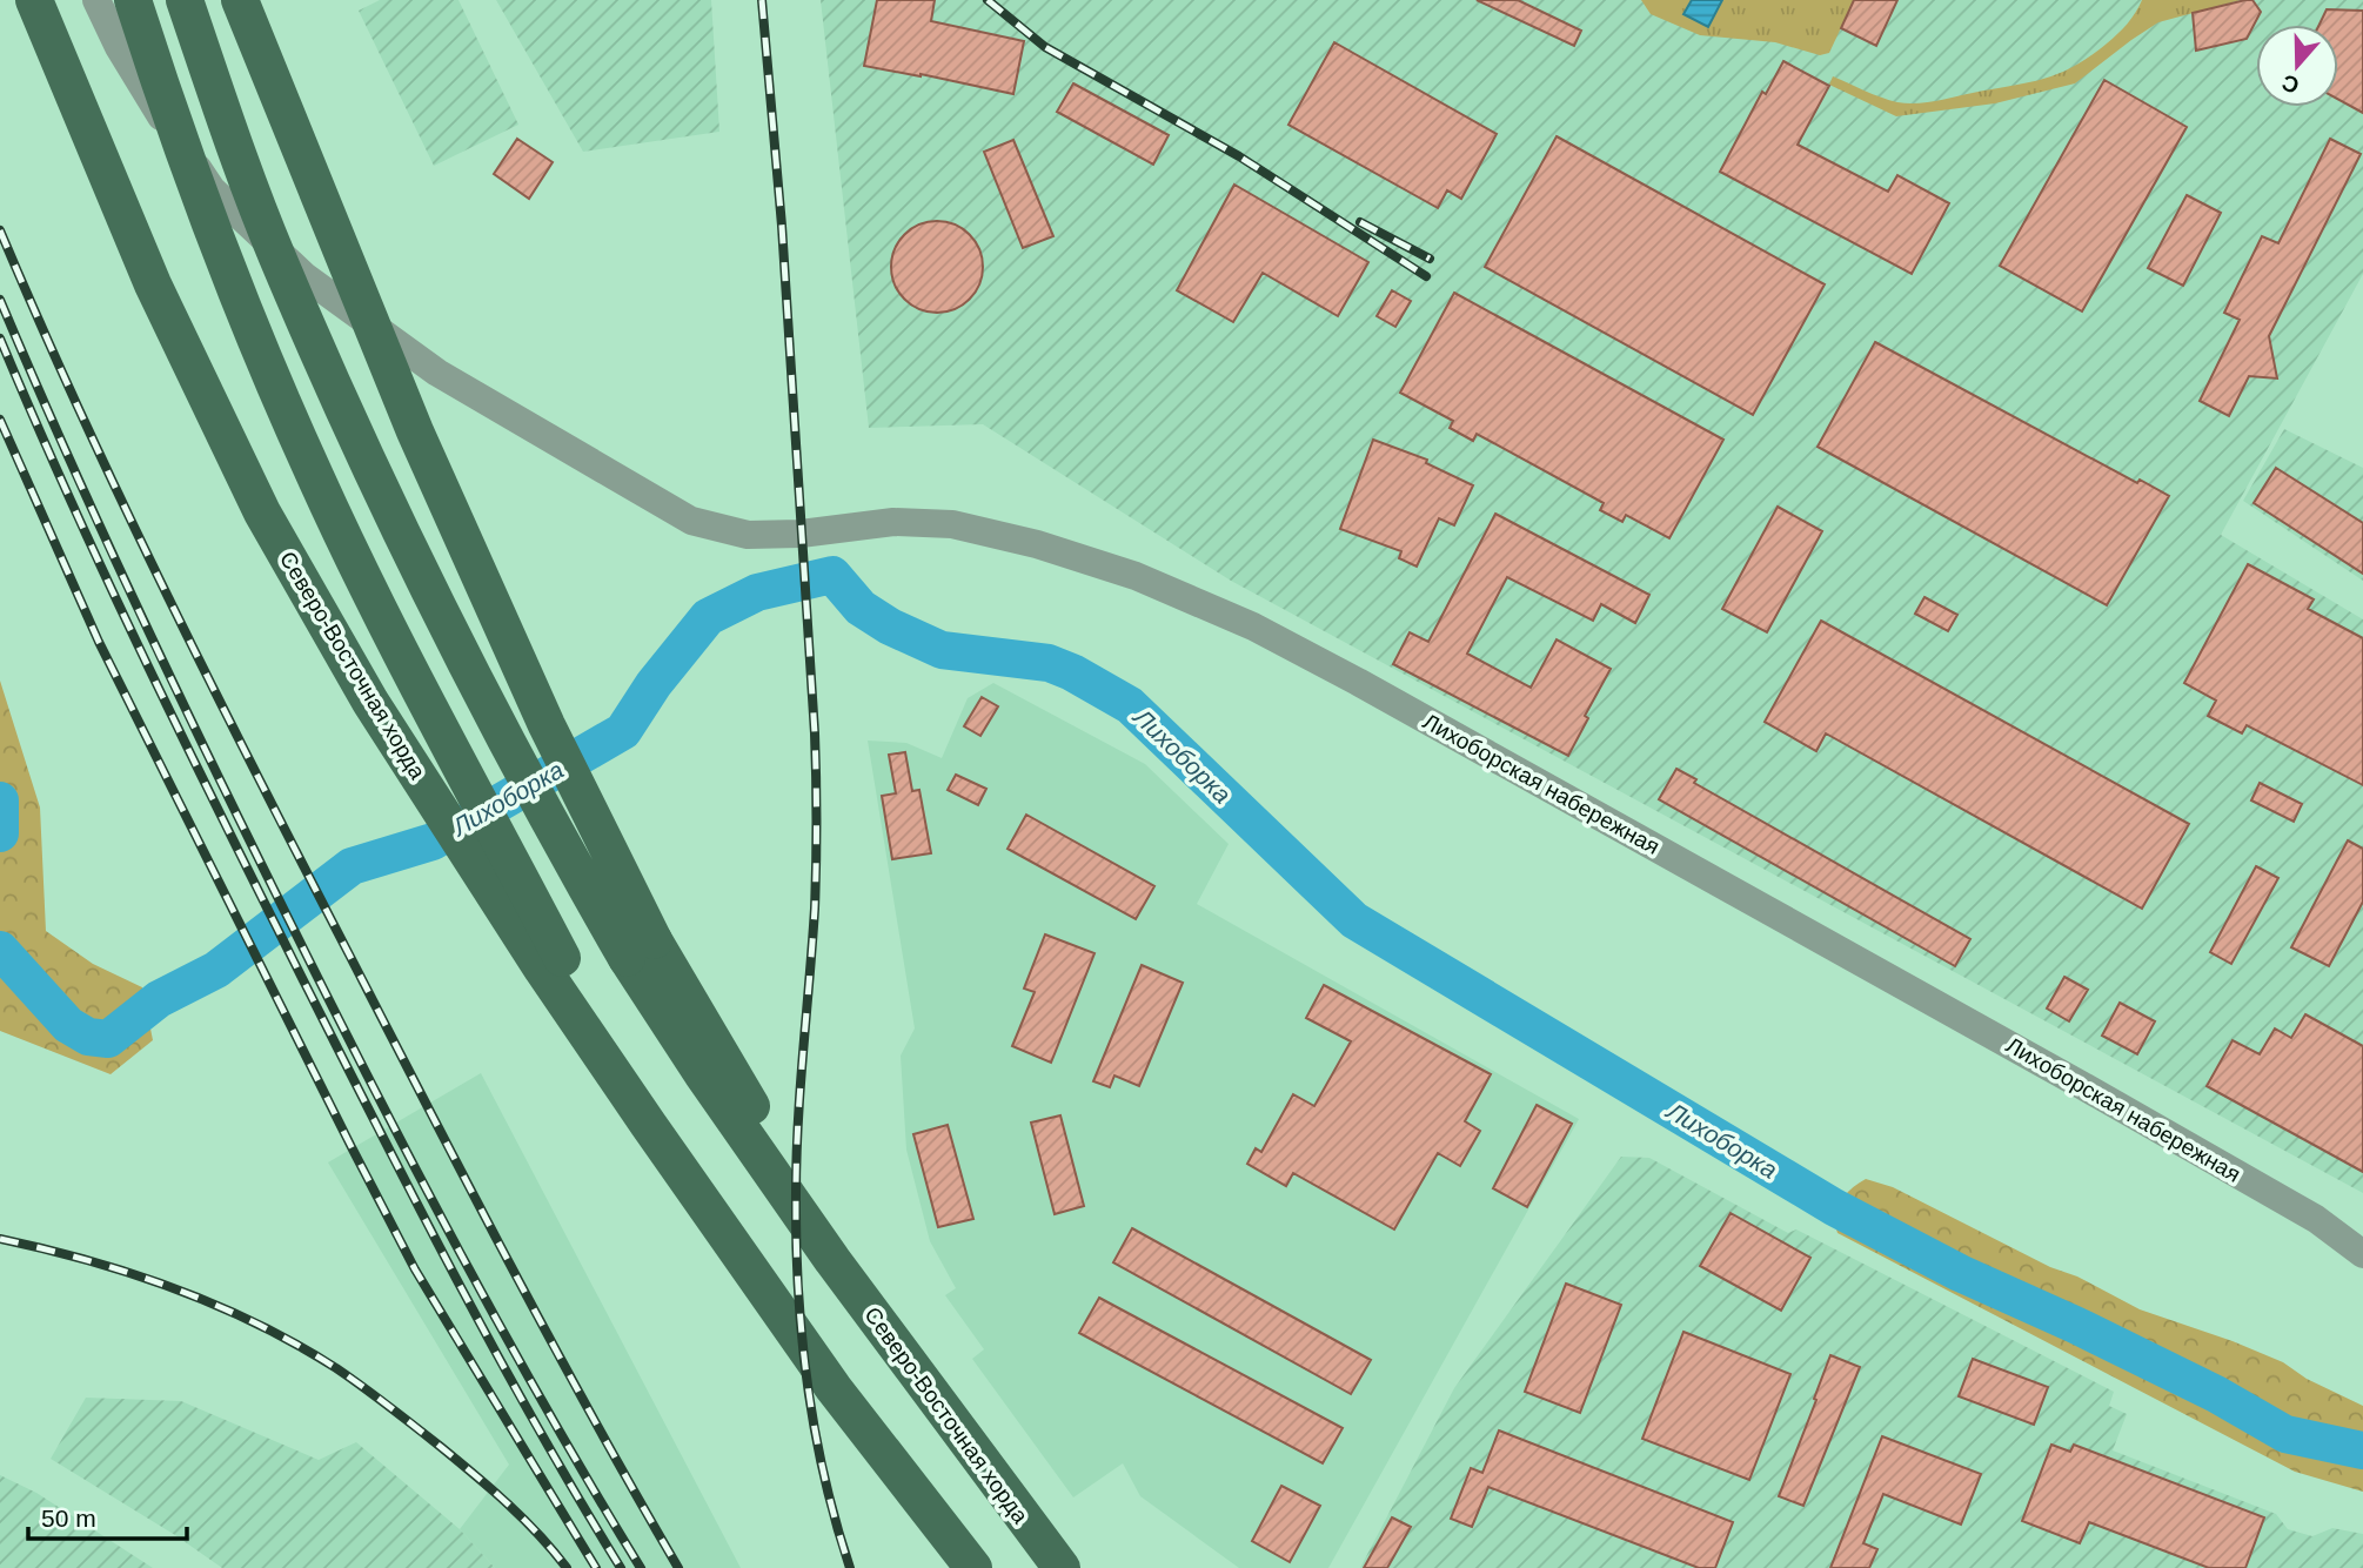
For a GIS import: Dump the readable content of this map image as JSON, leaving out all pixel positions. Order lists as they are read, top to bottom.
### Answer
{
  "streets": {
    "main road": ["Северо-Восточная хорда"],
    "street": ["Лихоборская набережная"]
  },
  "water": ["Лихоборка"],
  "scale_bar": "50 m",
  "north": "bottom"
}
